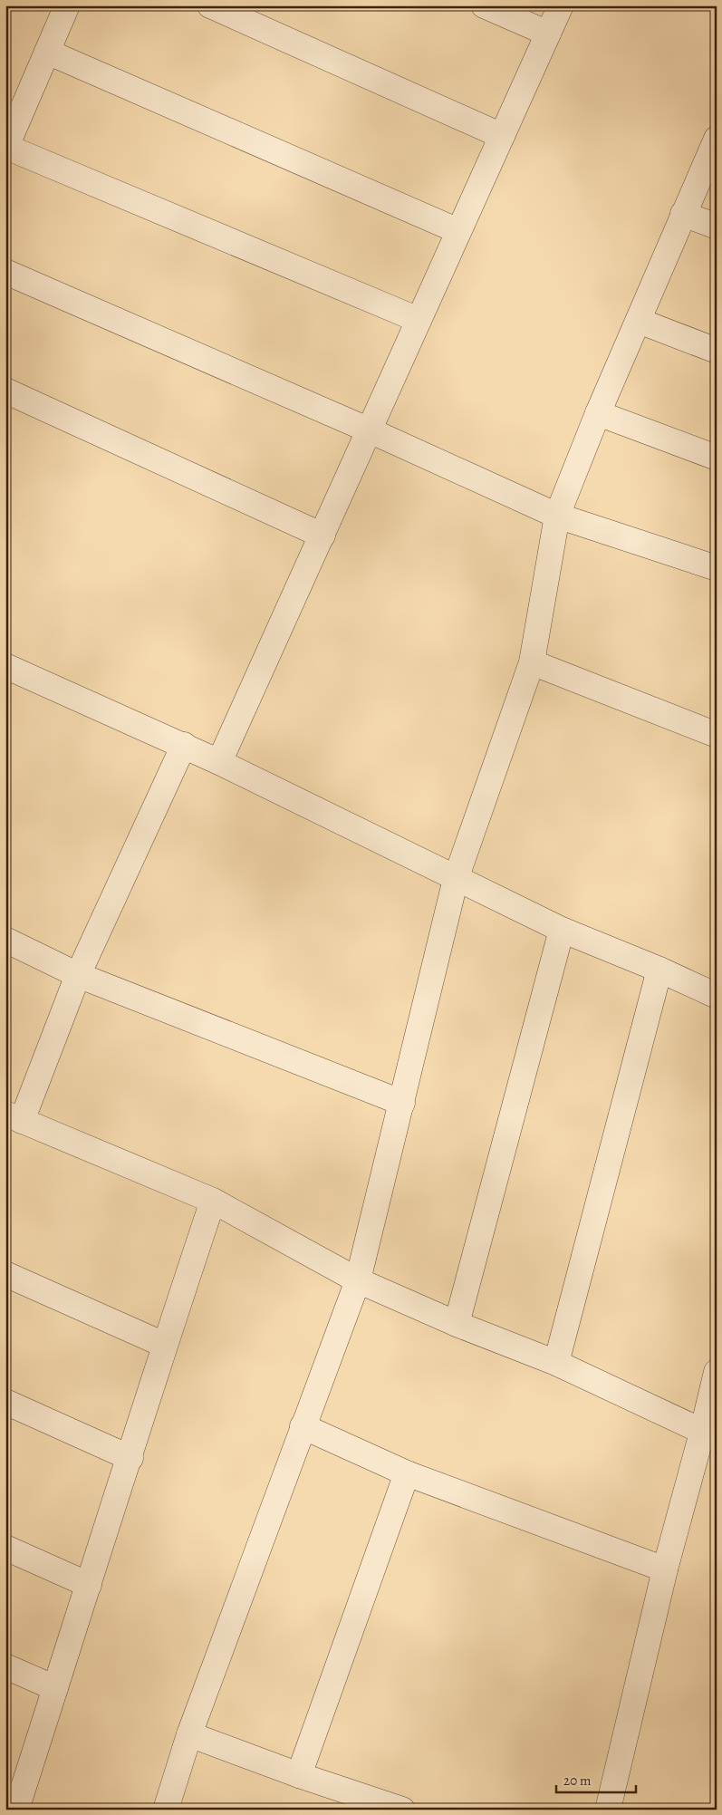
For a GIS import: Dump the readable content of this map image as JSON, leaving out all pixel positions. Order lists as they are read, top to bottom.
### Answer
{
  "scale_bar": "20 m"
}
